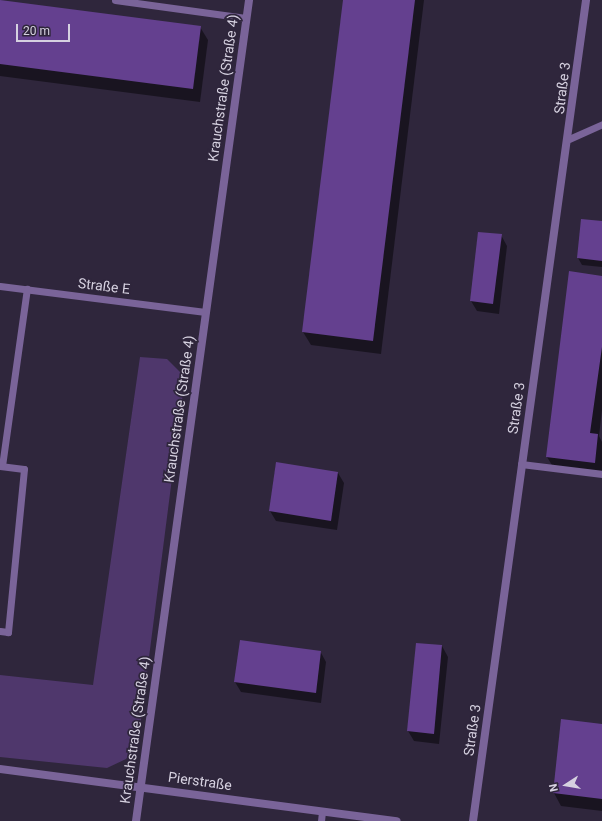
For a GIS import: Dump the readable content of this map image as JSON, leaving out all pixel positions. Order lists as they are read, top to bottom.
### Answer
{
  "streets": {
    "street": ["Krauchstraße (Straße 4)", "Straße 3", "Pierstraße"],
    "lane": ["Straße E"]
  },
  "crossings": [
    ["Krauchstraße (Straße 4)", "Straße E"],
    ["Krauchstraße (Straße 4)", "Pierstraße"]
  ],
  "scale_bar": "20 m",
  "north": "left"
}
